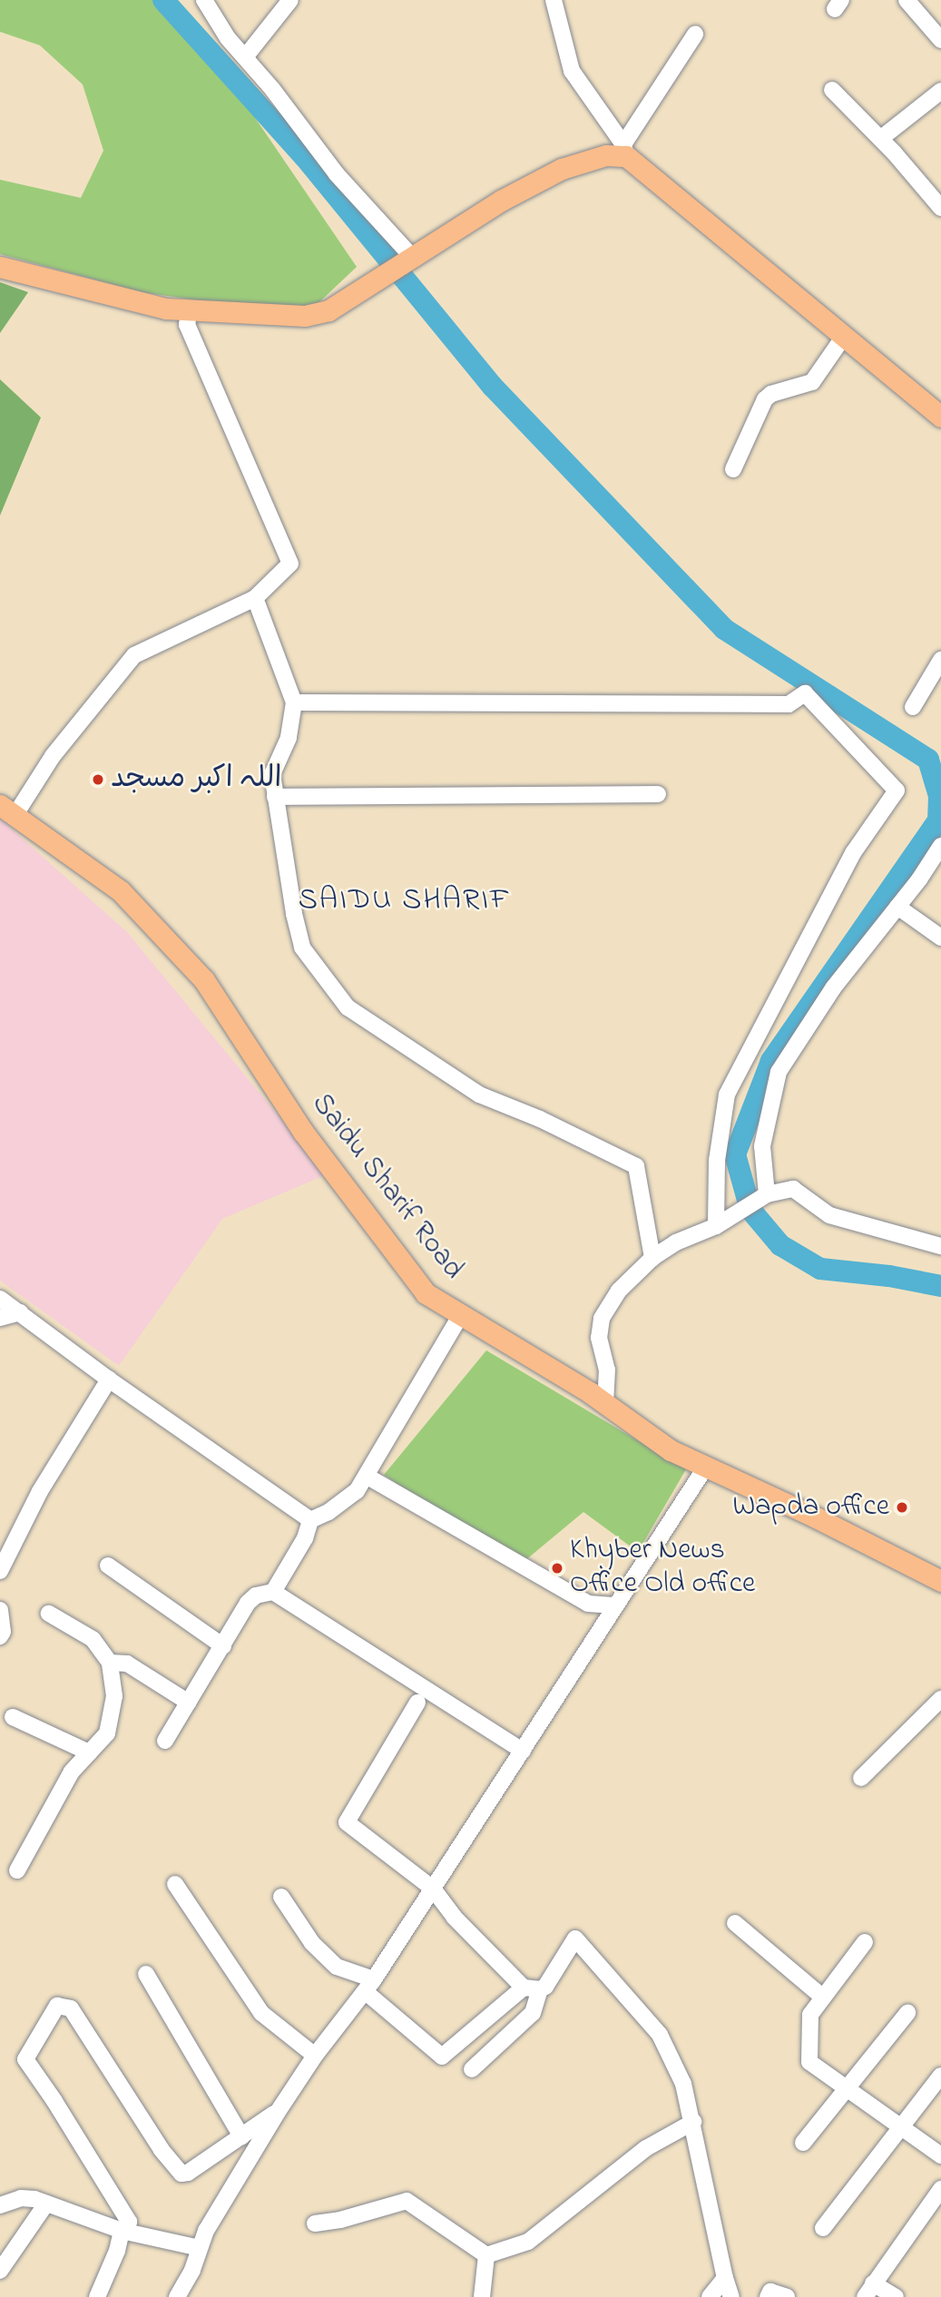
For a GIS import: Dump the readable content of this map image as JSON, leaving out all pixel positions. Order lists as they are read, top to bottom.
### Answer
{
  "streets": {
    "main road": ["Saidu Sharif Road"]
  },
  "districts": ["SAIDU SHARIF"],
  "places": ["اللہ اکبر مسجد", "Wapda office", "Khyber News Office Old office"]
}
